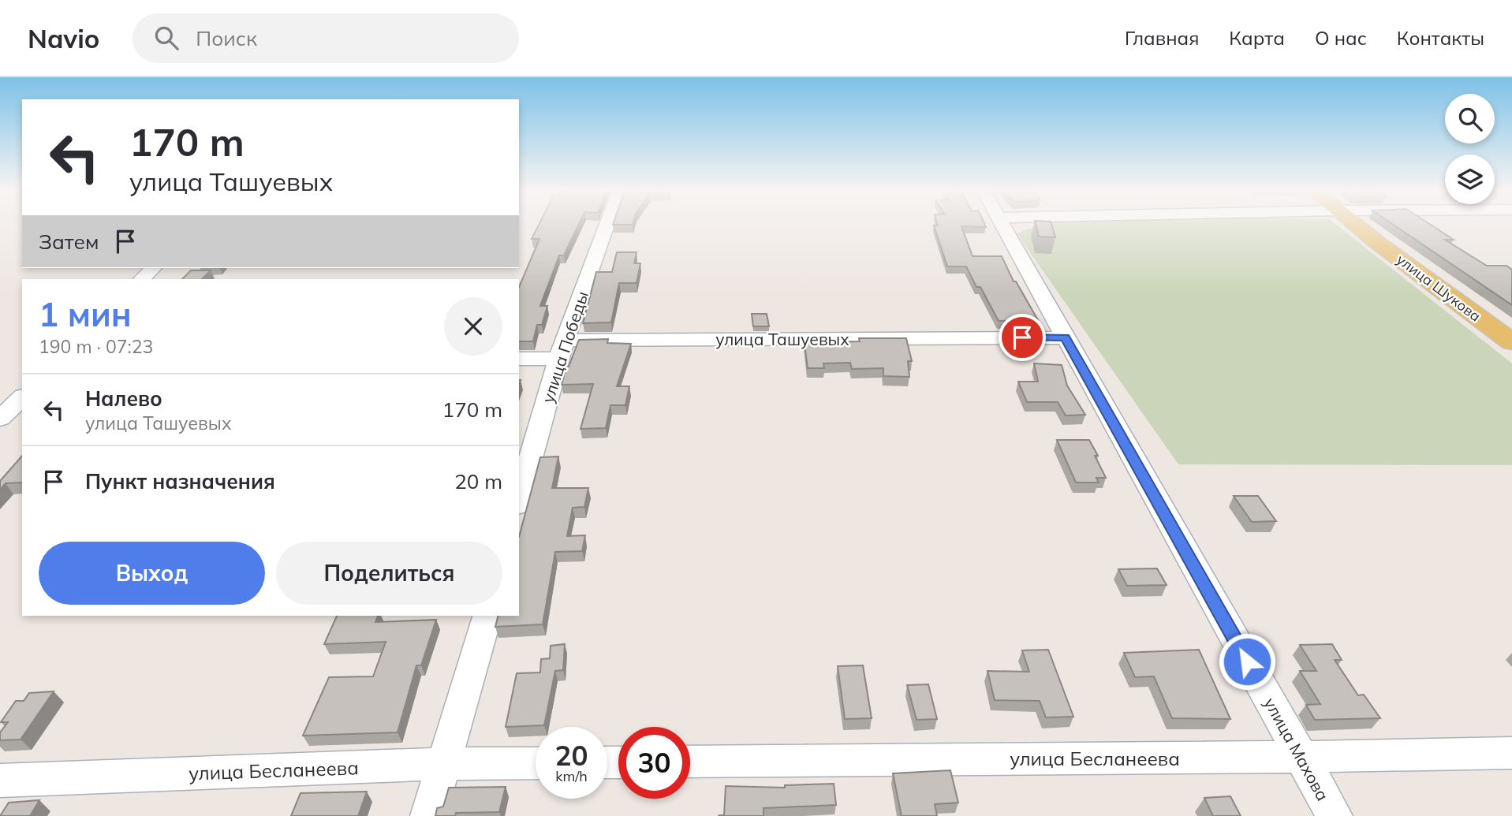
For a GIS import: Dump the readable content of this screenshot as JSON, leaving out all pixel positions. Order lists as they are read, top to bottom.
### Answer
{
  "streets": {
    "main road": ["улица Шукова"],
    "street": [
      "улица Ташуевых",
      "улица Победы",
      "улица Махова",
      "улица Бесланеева"
    ]
  },
  "crossings": [
    ["улица Ташуевых", "улица Победы"],
    ["улица Ташуевых", "улица Махова"],
    ["улица Махова", "улица Бесланеева"]
  ],
  "page": {
    "header": "Navio",
    "search": "Поиск",
    "nav": [
      "Главная",
      "Карта",
      "О нас",
      "Контакты"
    ],
    "turn": ["170 m", "улица Ташуевых"],
    "then": "Затем",
    "heading": ["1 мин", "190 m · 07:23"],
    "list": [
      {
        "name": "Налево",
        "note": "улица Ташуевых",
        "value": "170 m"
      },
      {
        "name": "Пункт назначения",
        "value": "20 m"
      }
    ],
    "buttons": ["Выход", "Поделиться"],
    "speed": "20 km/h",
    "limit": "30"
  }
}
